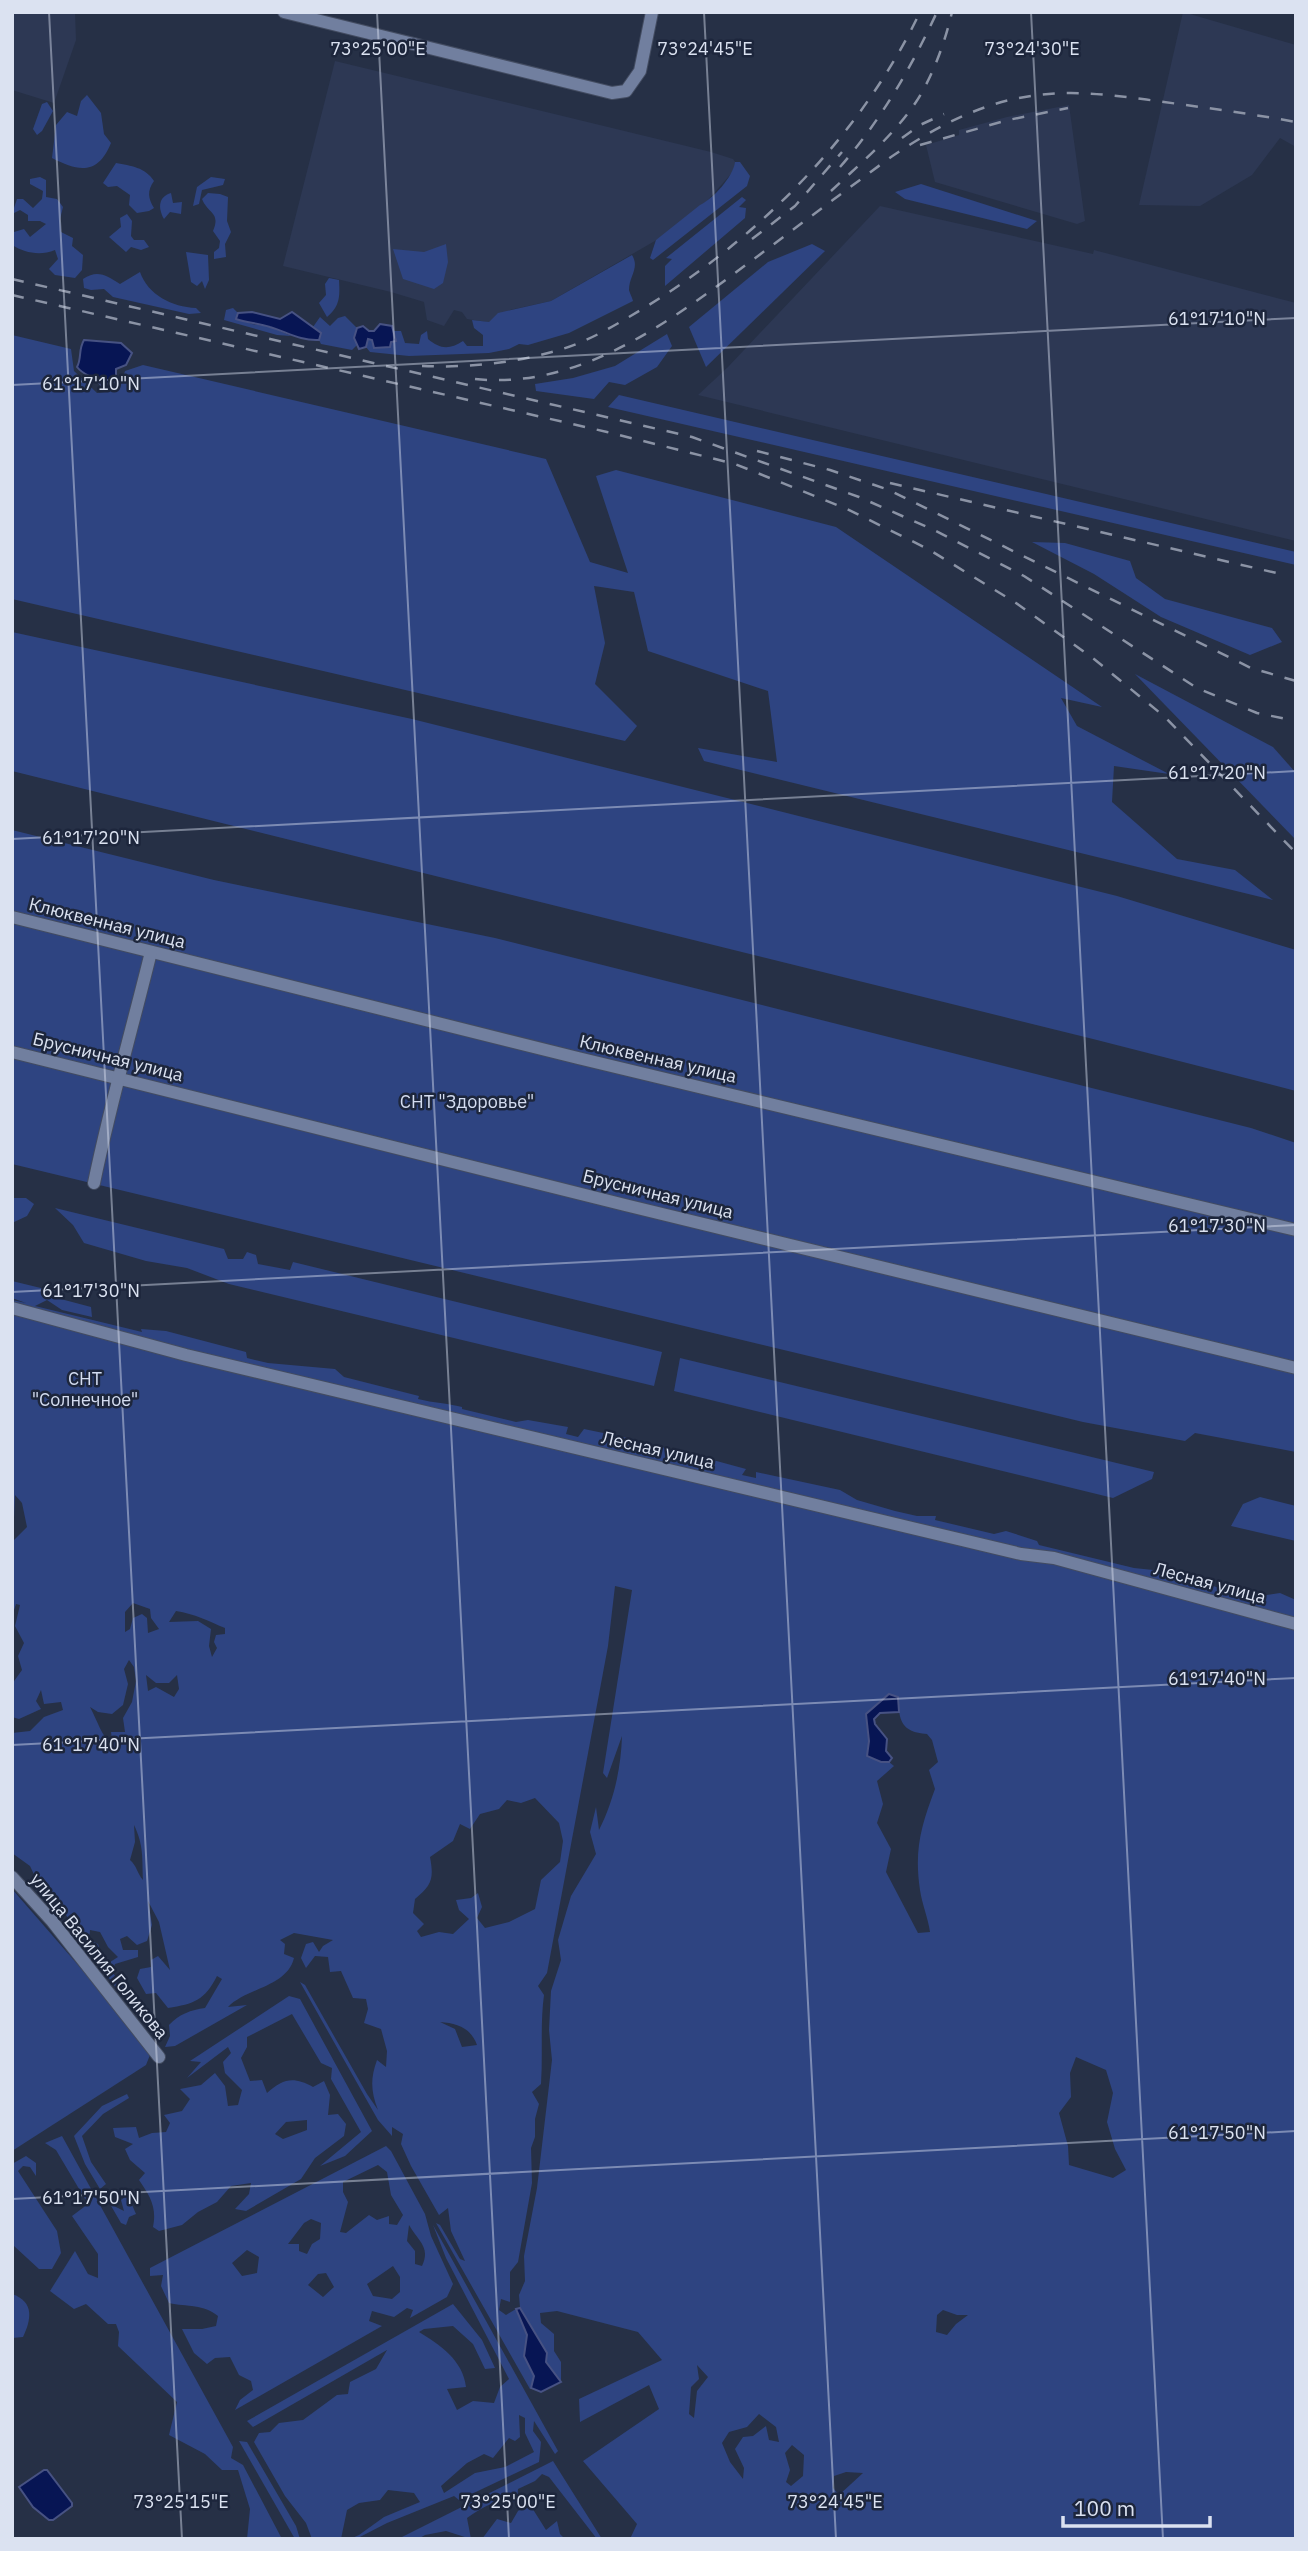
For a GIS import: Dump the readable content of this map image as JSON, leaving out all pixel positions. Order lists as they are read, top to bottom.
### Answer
{
  "streets": {
    "street": [
      "Клюквенная улица",
      "Брусничная улица",
      "Лесная улица",
      "улица Василия Голикова"
    ]
  },
  "parks": ["СНТ \"Здоровье\"", "СНТ \"Солнечное\""],
  "scale_bar": "100 m",
  "coordinates": [
    "73°25'00\"E",
    "73°24'45\"E",
    "73°24'30\"E",
    "61°17'10\"N",
    "61°17'20\"N",
    "61°17'30\"N",
    "61°17'40\"N",
    "61°17'50\"N",
    "73°25'15\"E"
  ]
}
